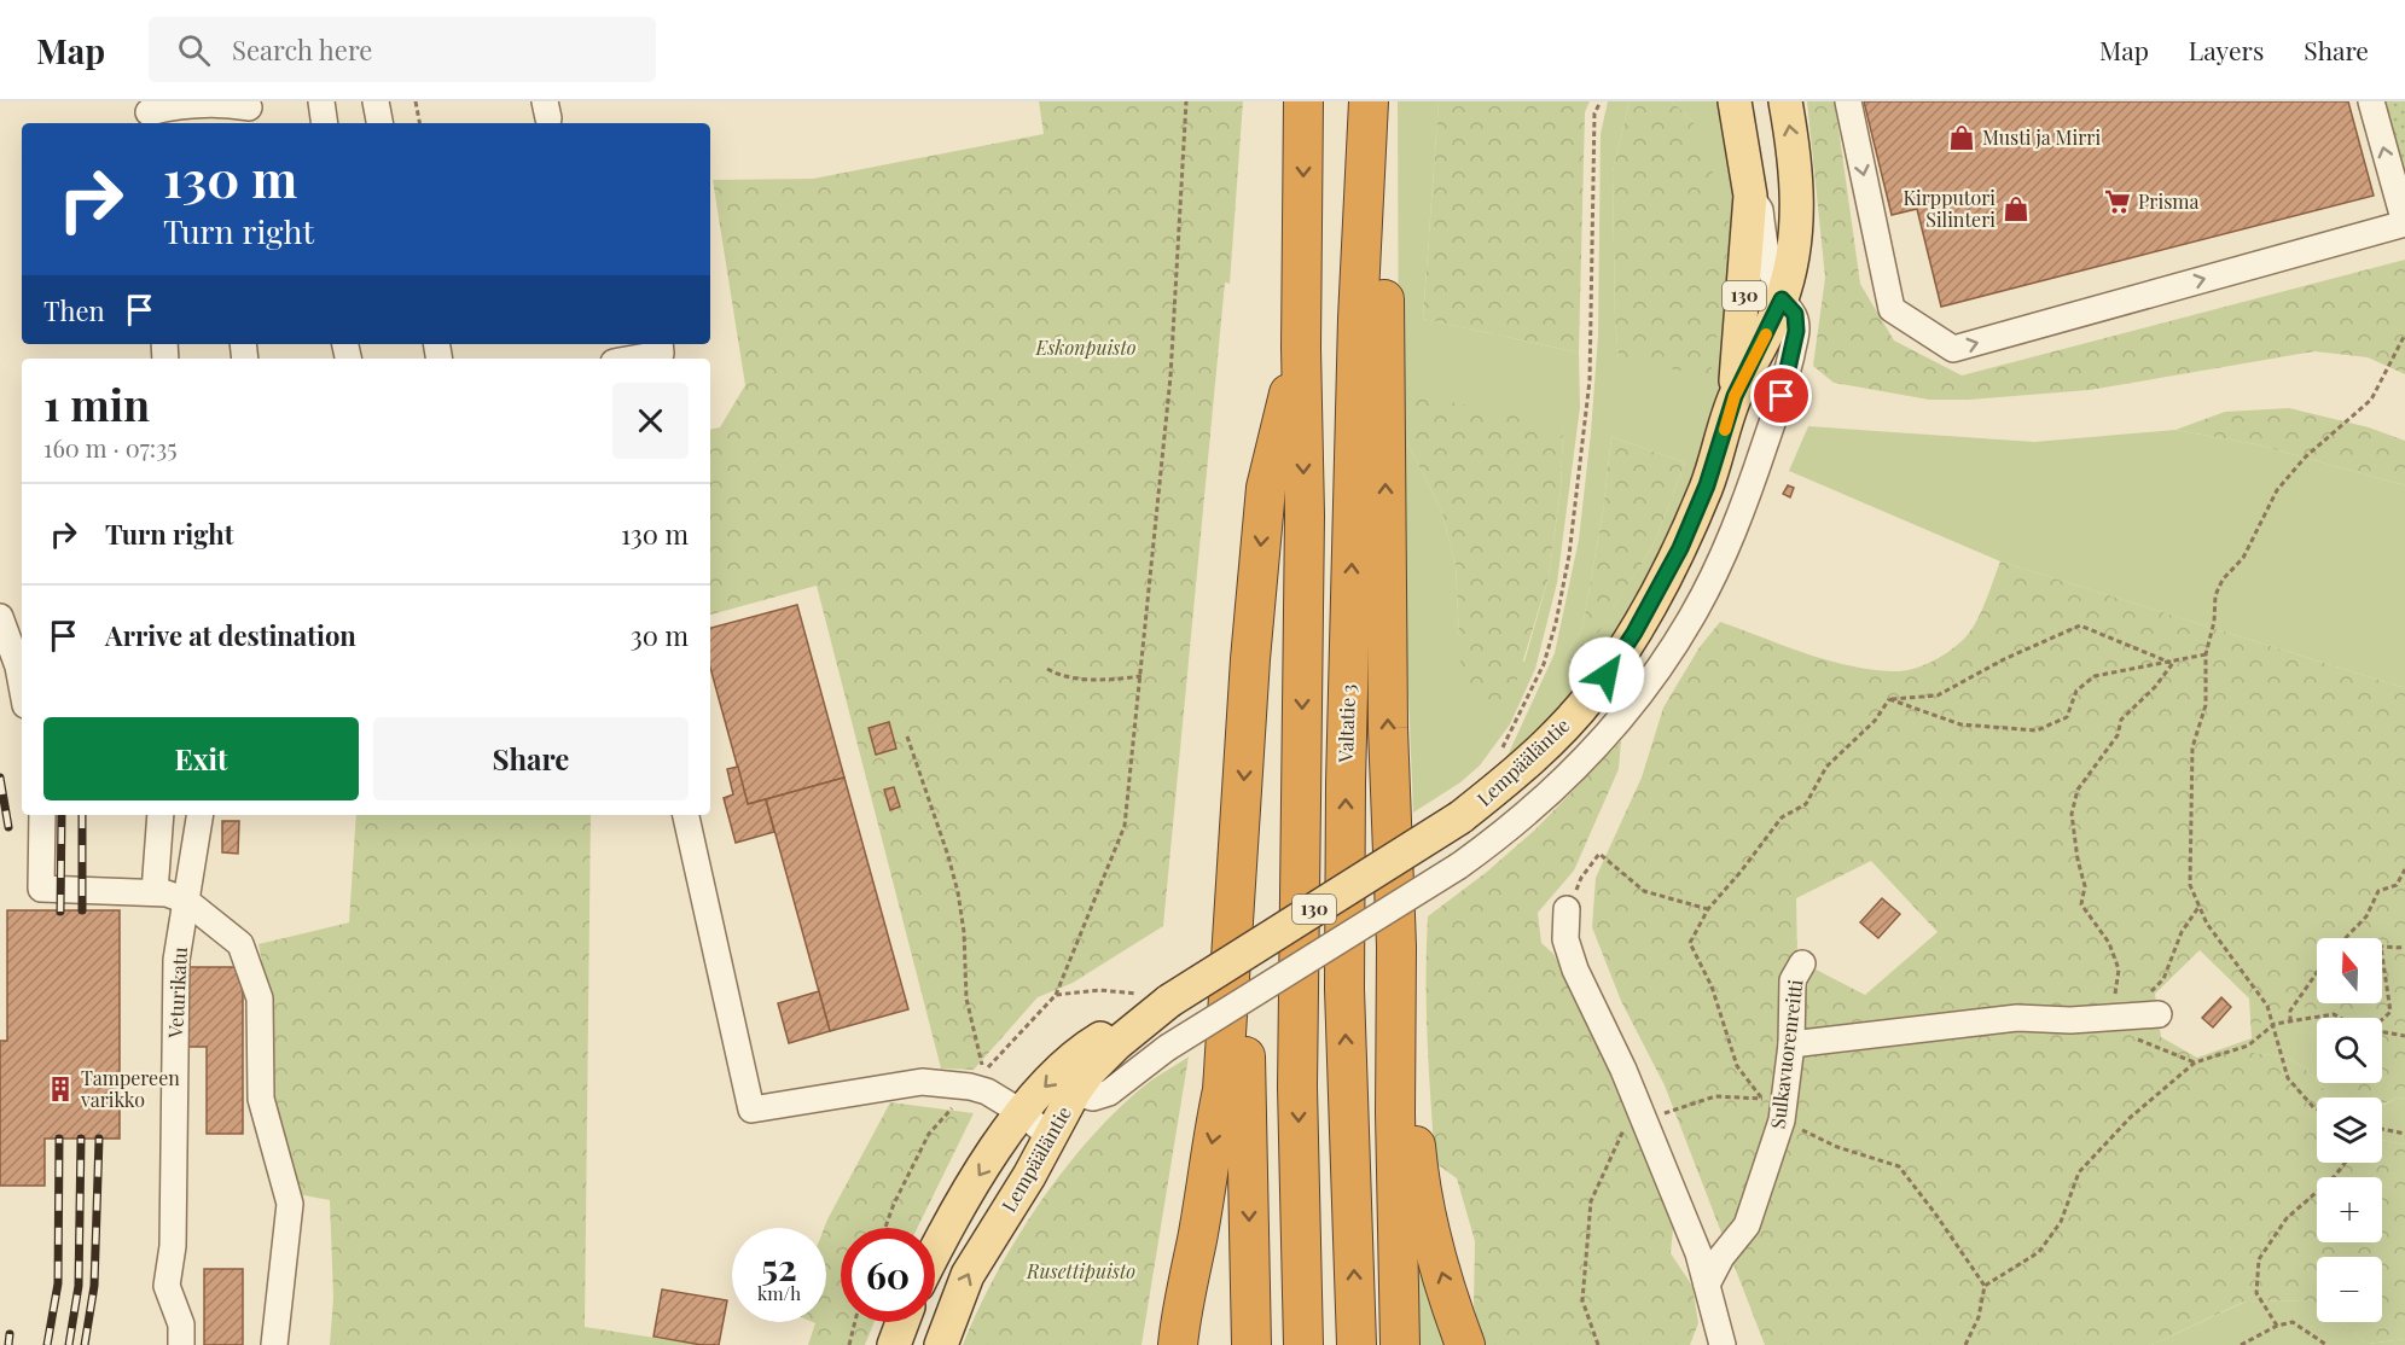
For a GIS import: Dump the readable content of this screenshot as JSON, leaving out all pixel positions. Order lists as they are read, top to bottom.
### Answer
{
  "streets": {
    "highway": ["Valtatie 3"],
    "main road": ["130", "Lempääläntie"],
    "lane": ["Veturikatu", "Sulkavuorenreitti"]
  },
  "parks": ["Eskonpuisto", "Rusettipuisto"],
  "places": {
    "shop": ["Musti ja Mirri", "Kirpputori Silinteri"],
    "supermarket": ["Prisma"],
    "building": ["Tampereen varikko"]
  },
  "north": "top",
  "page": {
    "header": "Map",
    "search": "Search here",
    "nav": ["Map", "Layers", "Share"],
    "turn": ["130 m", "Turn right"],
    "then": "Then",
    "heading": ["1 min", "160 m · 07:35"],
    "list": [
      {
        "name": "Turn right",
        "value": "130 m"
      },
      {
        "name": "Arrive at destination",
        "value": "30 m"
      }
    ],
    "buttons": ["Exit", "Share"],
    "map_buttons": ["+", "−"],
    "speed": "52 km/h",
    "limit": "60"
  }
}
